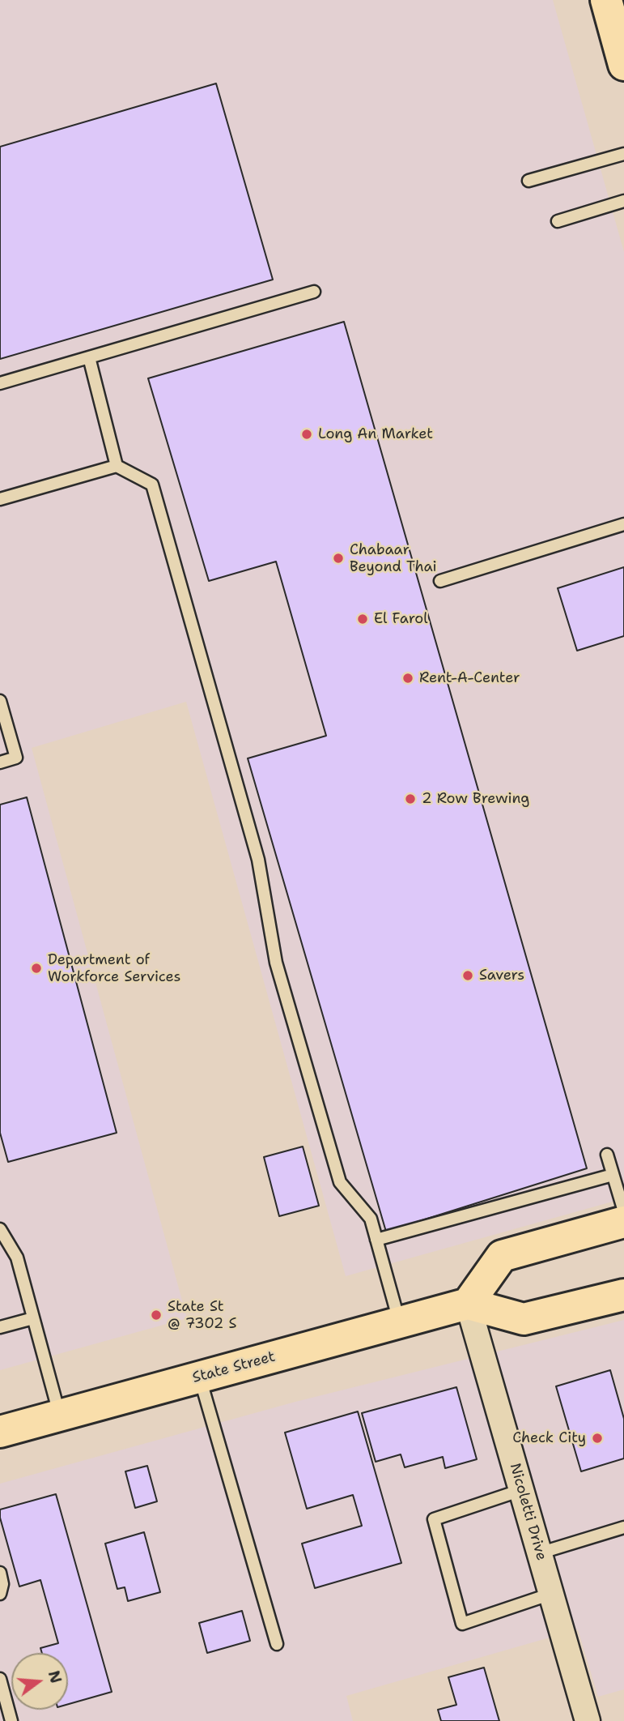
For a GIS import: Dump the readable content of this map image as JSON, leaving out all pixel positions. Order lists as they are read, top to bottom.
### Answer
{
  "streets": {
    "main road": ["State Street"],
    "street": ["Nicoletti Drive"]
  },
  "crossings": [
    ["State Street", "Nicoletti Drive"]
  ],
  "places": [
    "Long An Market",
    "Chabaar Beyond Thai",
    "El Farol",
    "Rent-A-Center",
    "2 Row Brewing",
    "Department of Workforce Services",
    "Savers",
    "State St @ 7302 S",
    "Check City"
  ],
  "north": "right"
}
